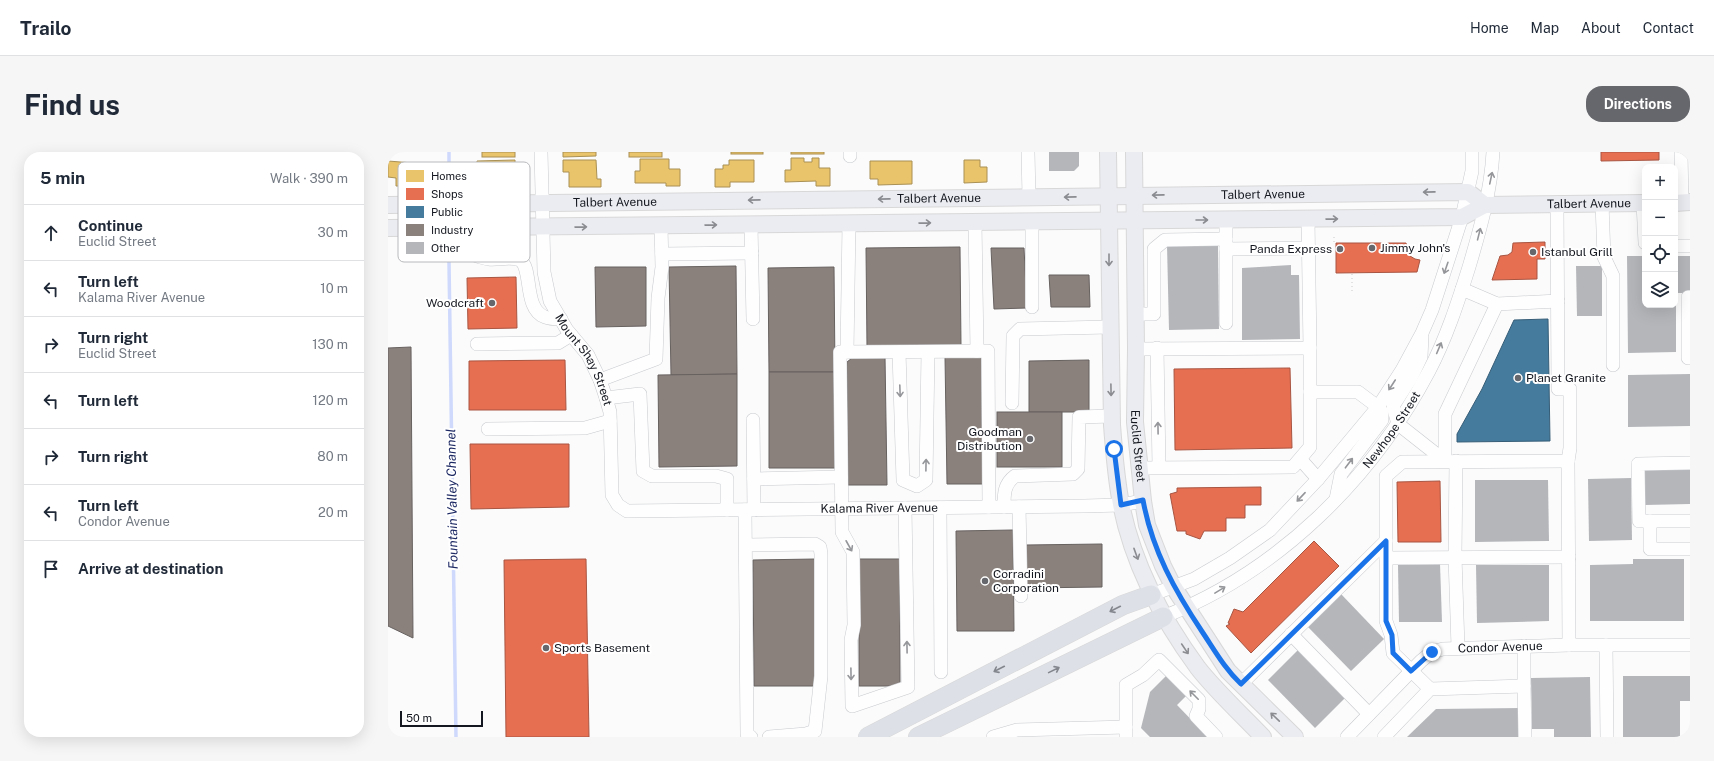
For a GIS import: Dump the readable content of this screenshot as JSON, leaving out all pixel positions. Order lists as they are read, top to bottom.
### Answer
{
  "streets": {
    "main road": ["Talbert Avenue", "Euclid Street"],
    "street": [
      "Mount Shay Street",
      "Newhope Street",
      "Kalama River Avenue",
      "Condor Avenue"
    ]
  },
  "crossings": [
    ["Talbert Avenue", "Mount Shay Street"],
    ["Talbert Avenue", "Newhope Street"],
    ["Talbert Avenue", "Euclid Street"],
    ["Mount Shay Street", "Kalama River Avenue"],
    ["Newhope Street", "Euclid Street"],
    ["Euclid Street", "Kalama River Avenue"]
  ],
  "water": ["Fountain Valley Channel"],
  "places": [
    "Jimmy John's",
    "Panda Express",
    "Istanbul Grill",
    "Woodcraft",
    "Planet Granite",
    "Goodman Distribution",
    "Corradini Corporation",
    "Sports Basement"
  ],
  "legend": [
    "Homes",
    "Shops",
    "Public",
    "Industry",
    "Other"
  ],
  "scale_bar": "50 m",
  "page": {
    "header": "Trailo",
    "nav": [
      "Home",
      "Map",
      "About",
      "Contact"
    ],
    "buttons": "Directions",
    "title": "Find us",
    "heading": ["5 min", "Walk · 390 m"],
    "map_buttons": ["+", "−"],
    "list": [
      ["Continue", "Euclid Street", "30 m"],
      ["Turn left", "Kalama River Avenue", "10 m"],
      ["Turn right", "Euclid Street", "130 m"],
      ["Turn left", "120 m"],
      ["Turn right", "80 m"],
      ["Turn left", "Condor Avenue", "20 m"],
      "Arrive at destination"
    ],
    "scale": "50 m"
  }
}
